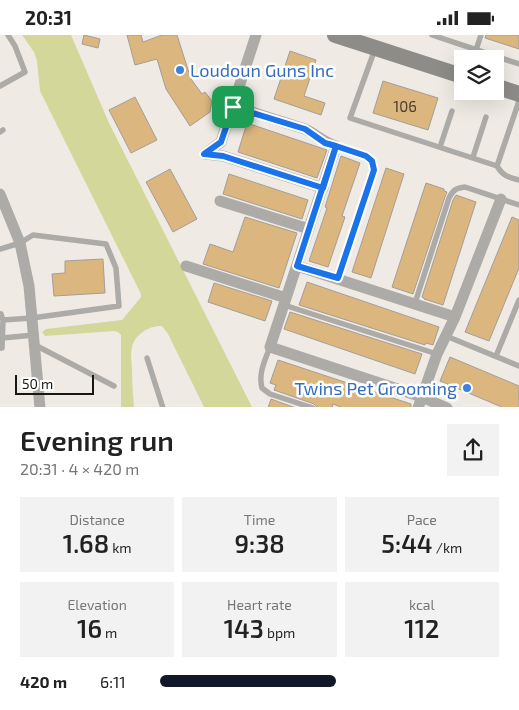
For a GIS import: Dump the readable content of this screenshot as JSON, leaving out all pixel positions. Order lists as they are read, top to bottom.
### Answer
{
  "places": ["Loudoun Guns Inc", "Twins Pet Grooming"],
  "house_numbers": ["106"],
  "scale_bar": "50 m",
  "page": {
    "status": "20:31",
    "scale": "50 m",
    "heading": ["Evening run", "20:31 · 4 × 420 m"],
    "stats": [
      ["Distance", "1.68 km"],
      ["Time", "9:38"],
      ["Pace", "5:44 /km"],
      ["Elevation", "16 m"],
      ["Heart rate", "143 bpm"],
      ["kcal", "112"]
    ],
    "list": [
      {
        "name": "420 m",
        "note": "6:11"
      }
    ]
  }
}
